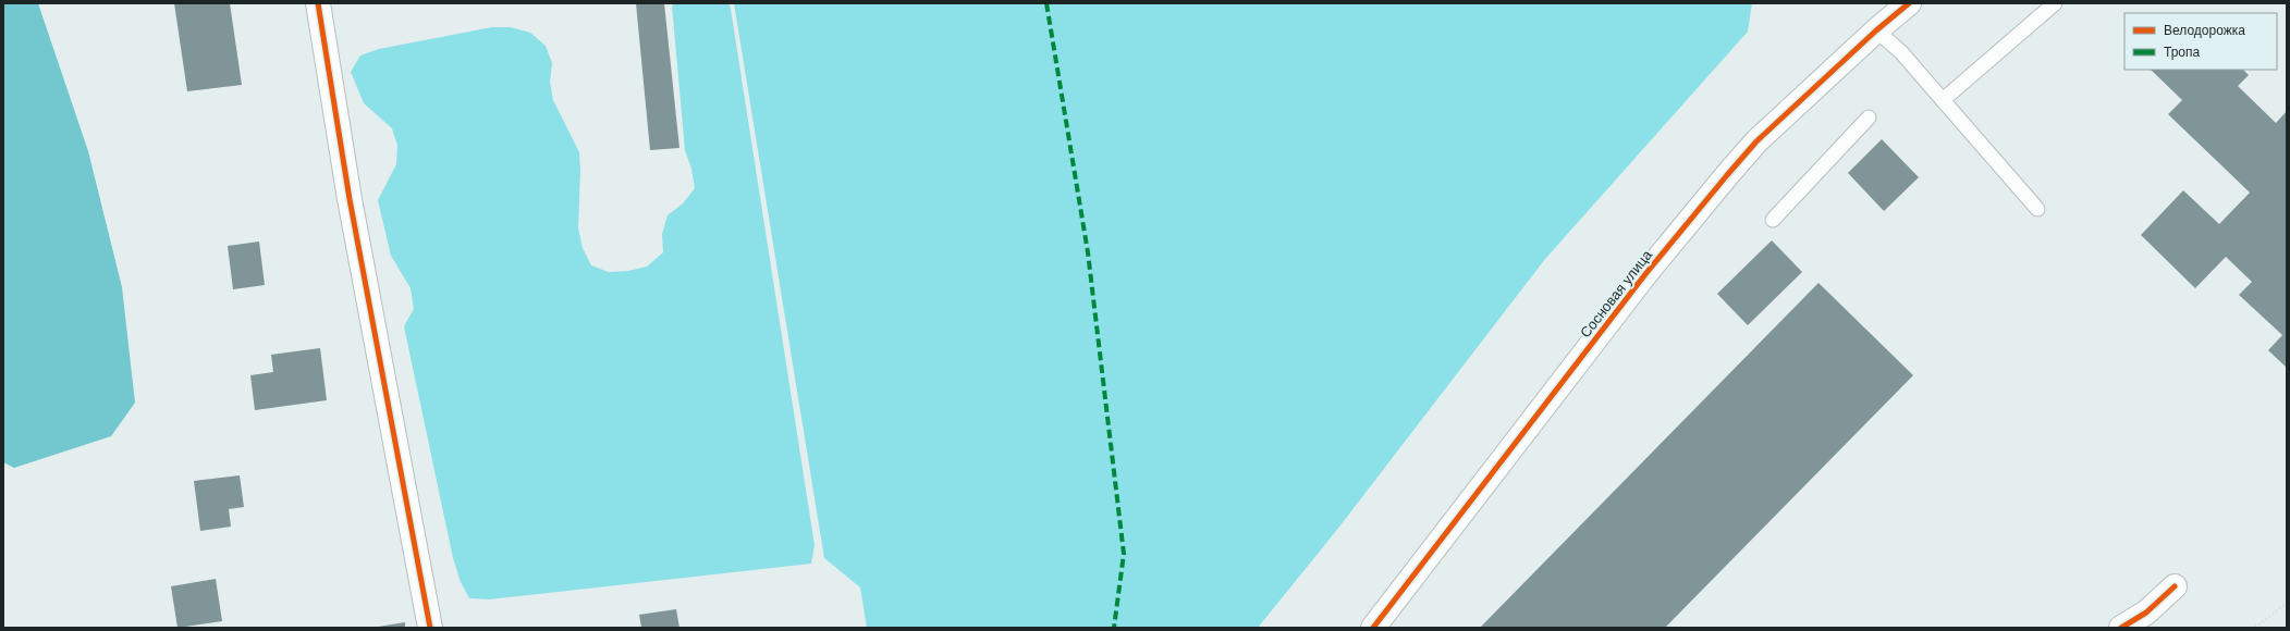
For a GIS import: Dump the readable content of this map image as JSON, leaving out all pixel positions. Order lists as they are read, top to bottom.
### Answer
{
  "streets": {
    "street": ["Сосновая улица"]
  },
  "legend": ["Велодорожка", "Тропа"]
}
